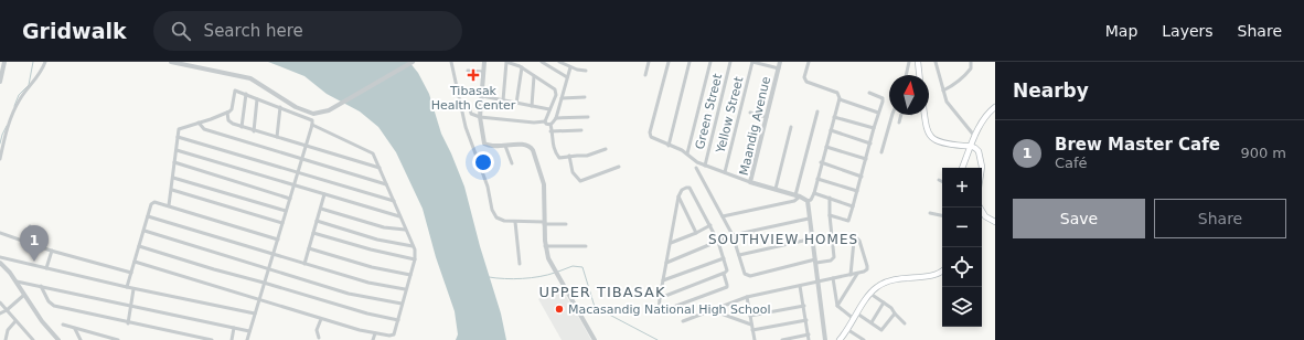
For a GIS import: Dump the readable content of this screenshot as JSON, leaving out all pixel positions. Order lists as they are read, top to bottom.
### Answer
{
  "streets": {
    "street": ["Green Street", "Yellow Street", "Maandig Avenue"]
  },
  "districts": ["SOUTHVIEW HOMES", "UPPER TIBASAK"],
  "places": {
    "health": ["Tibasak Health Center"],
    "other": ["Macasandig National High School"]
  },
  "north": "top",
  "page": {
    "header": "Gridwalk",
    "search": "Search here",
    "nav": ["Map", "Layers", "Share"],
    "heading": "Nearby",
    "list": [
      {
        "mark": "1",
        "name": "Brew Master Cafe",
        "note": "Café",
        "value": "900 m"
      }
    ],
    "map_buttons": ["+", "−"],
    "buttons": ["Save", "Share"],
    "pins": "1"
  }
}
